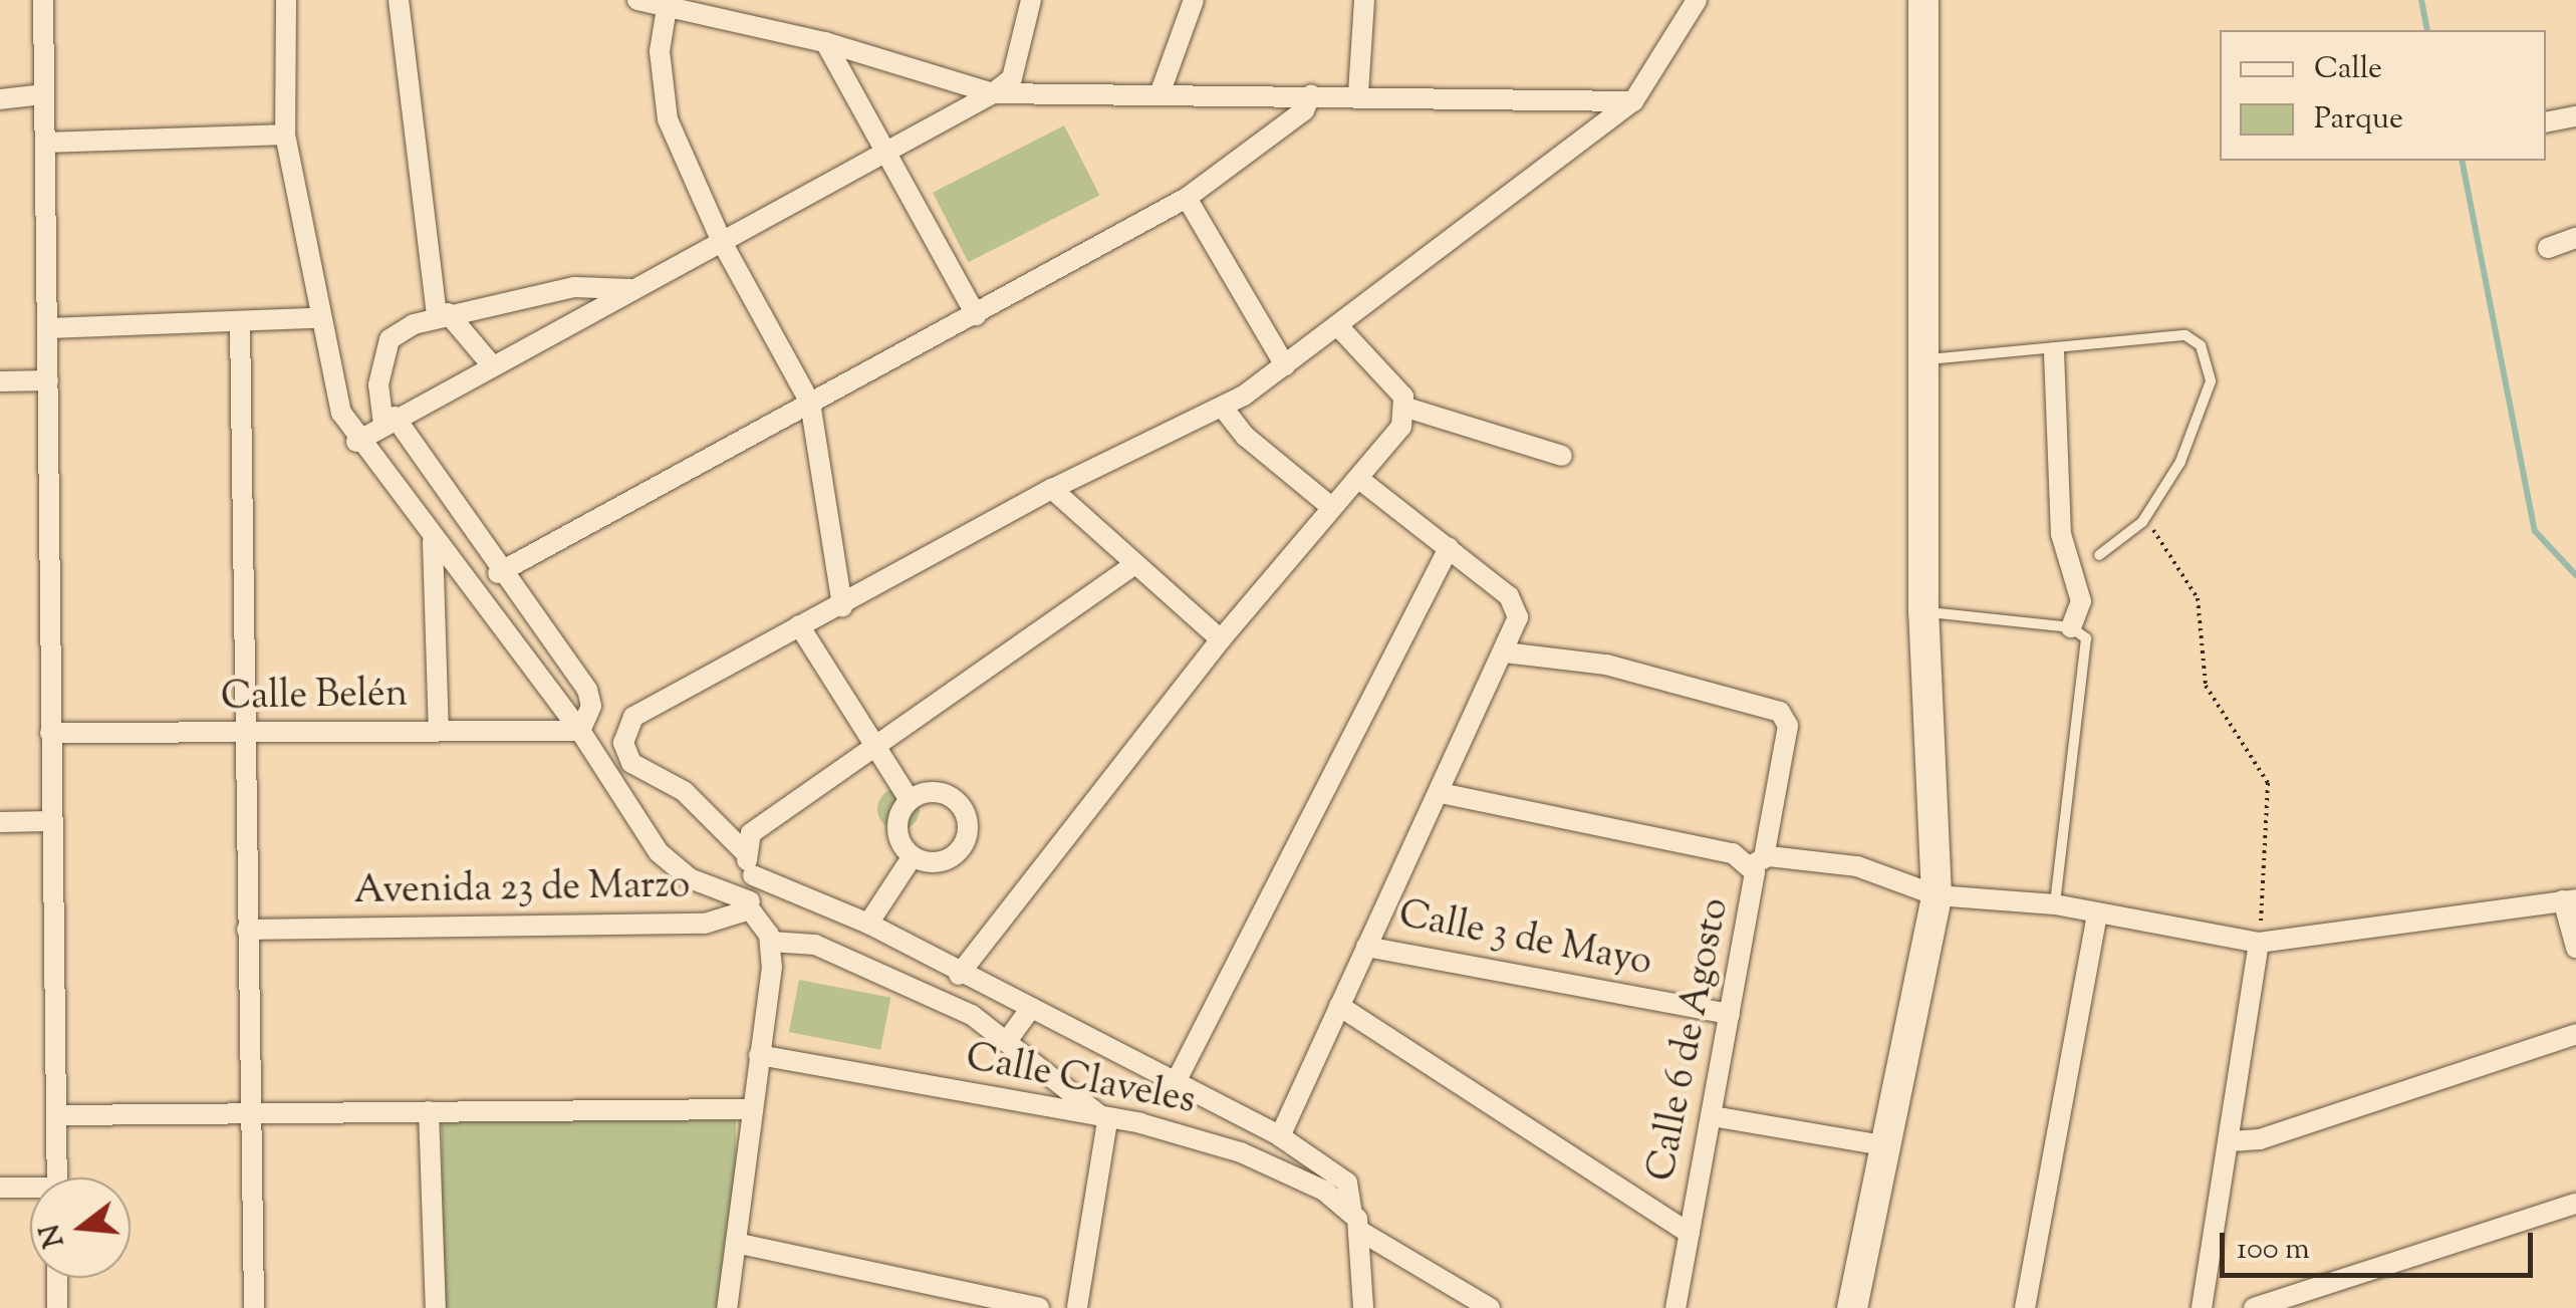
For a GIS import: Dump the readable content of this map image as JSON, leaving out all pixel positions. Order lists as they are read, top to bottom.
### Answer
{
  "streets": {
    "street": [
      "Calle Belén",
      "Avenida 23 de Marzo",
      "Calle 3 de Mayo",
      "Calle 6 de Agosto",
      "Calle Claveles"
    ]
  },
  "crossings": [
    ["Calle 3 de Mayo", "Calle 6 de Agosto"]
  ],
  "legend": ["Calle", "Parque"],
  "scale_bar": "100 m",
  "north": "left"
}
